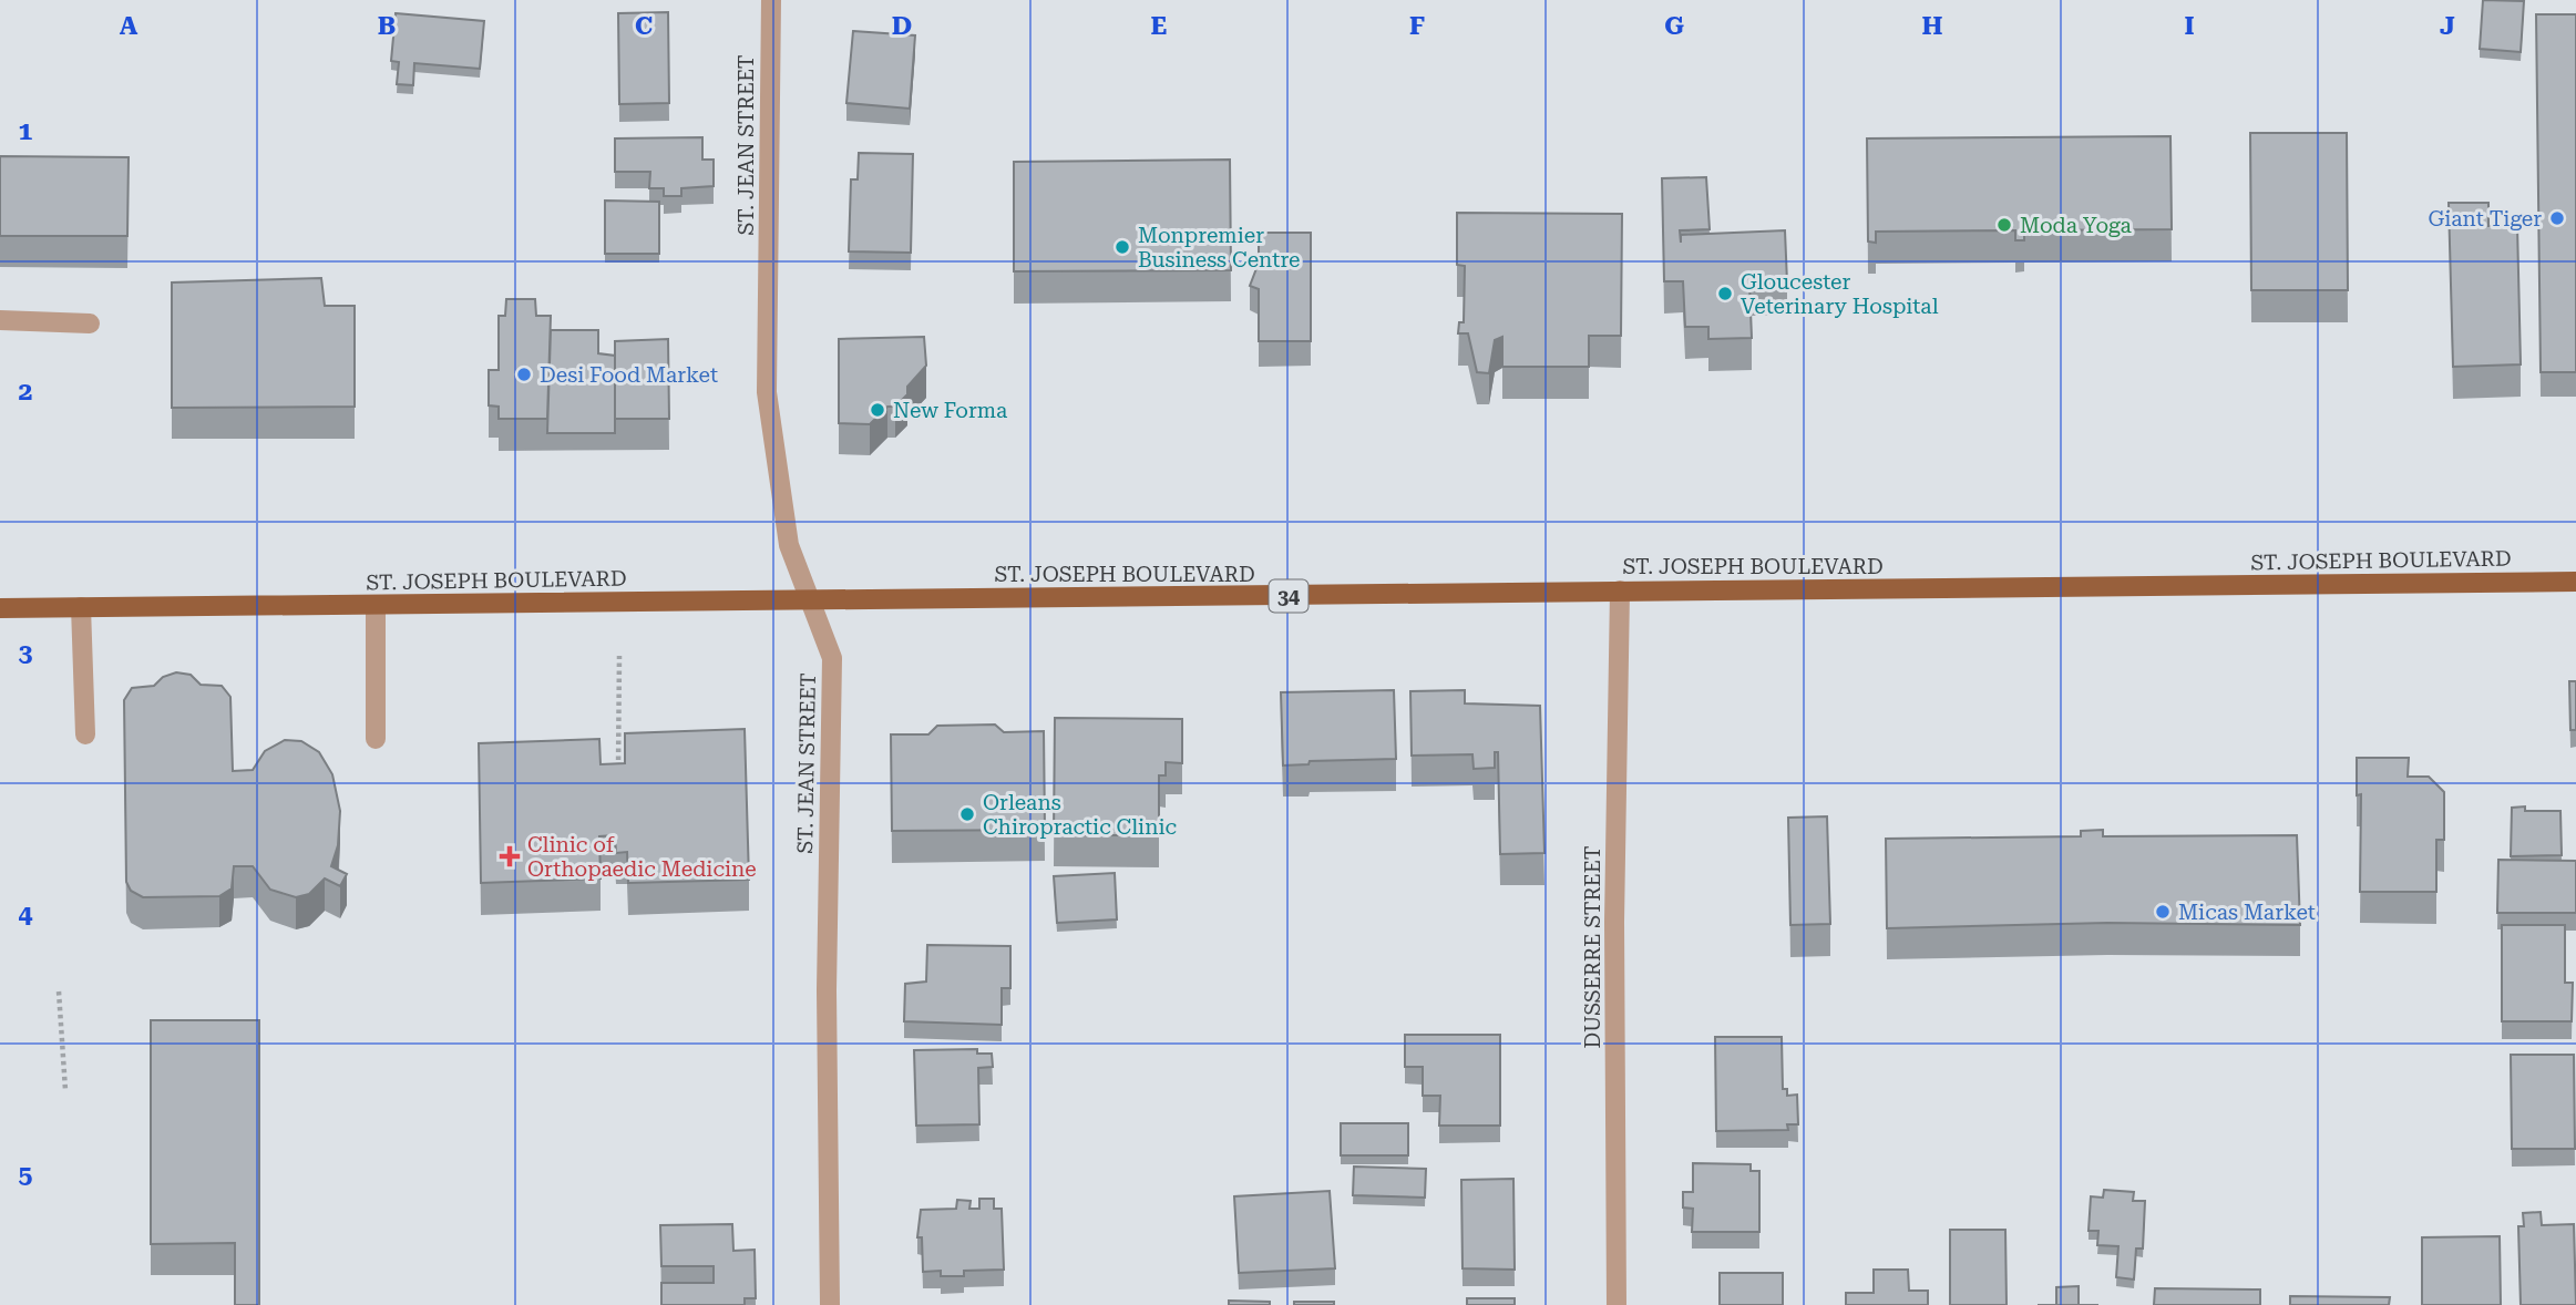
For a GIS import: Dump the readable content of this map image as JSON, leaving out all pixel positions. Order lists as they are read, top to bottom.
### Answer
{
  "streets": {
    "main road": ["ST. JOSEPH BOULEVARD", "34"],
    "street": ["ST. JEAN STREET", "DUSSERRE STREET"]
  },
  "crossings": [
    ["ST. JEAN STREET", "ST. JOSEPH BOULEVARD"],
    ["ST. JOSEPH BOULEVARD", "DUSSERRE STREET"]
  ],
  "places": {
    "other": [
      "Giant Tiger",
      "Moda Yoga",
      "Monpremier Business Centre",
      "Gloucester Veterinary Hospital",
      "Desi Food Market",
      "New Forma",
      "Orleans Chiropractic Clinic",
      "Micas Market"
    ],
    "health": ["Clinic of Orthopaedic Medicine"]
  },
  "grid": {
    "columns": [
      "A",
      "B",
      "C",
      "D",
      "E",
      "F",
      "G",
      "H",
      "I",
      "J"
    ],
    "rows": [
      "1",
      "2",
      "3",
      "4",
      "5"
    ]
  }
}
